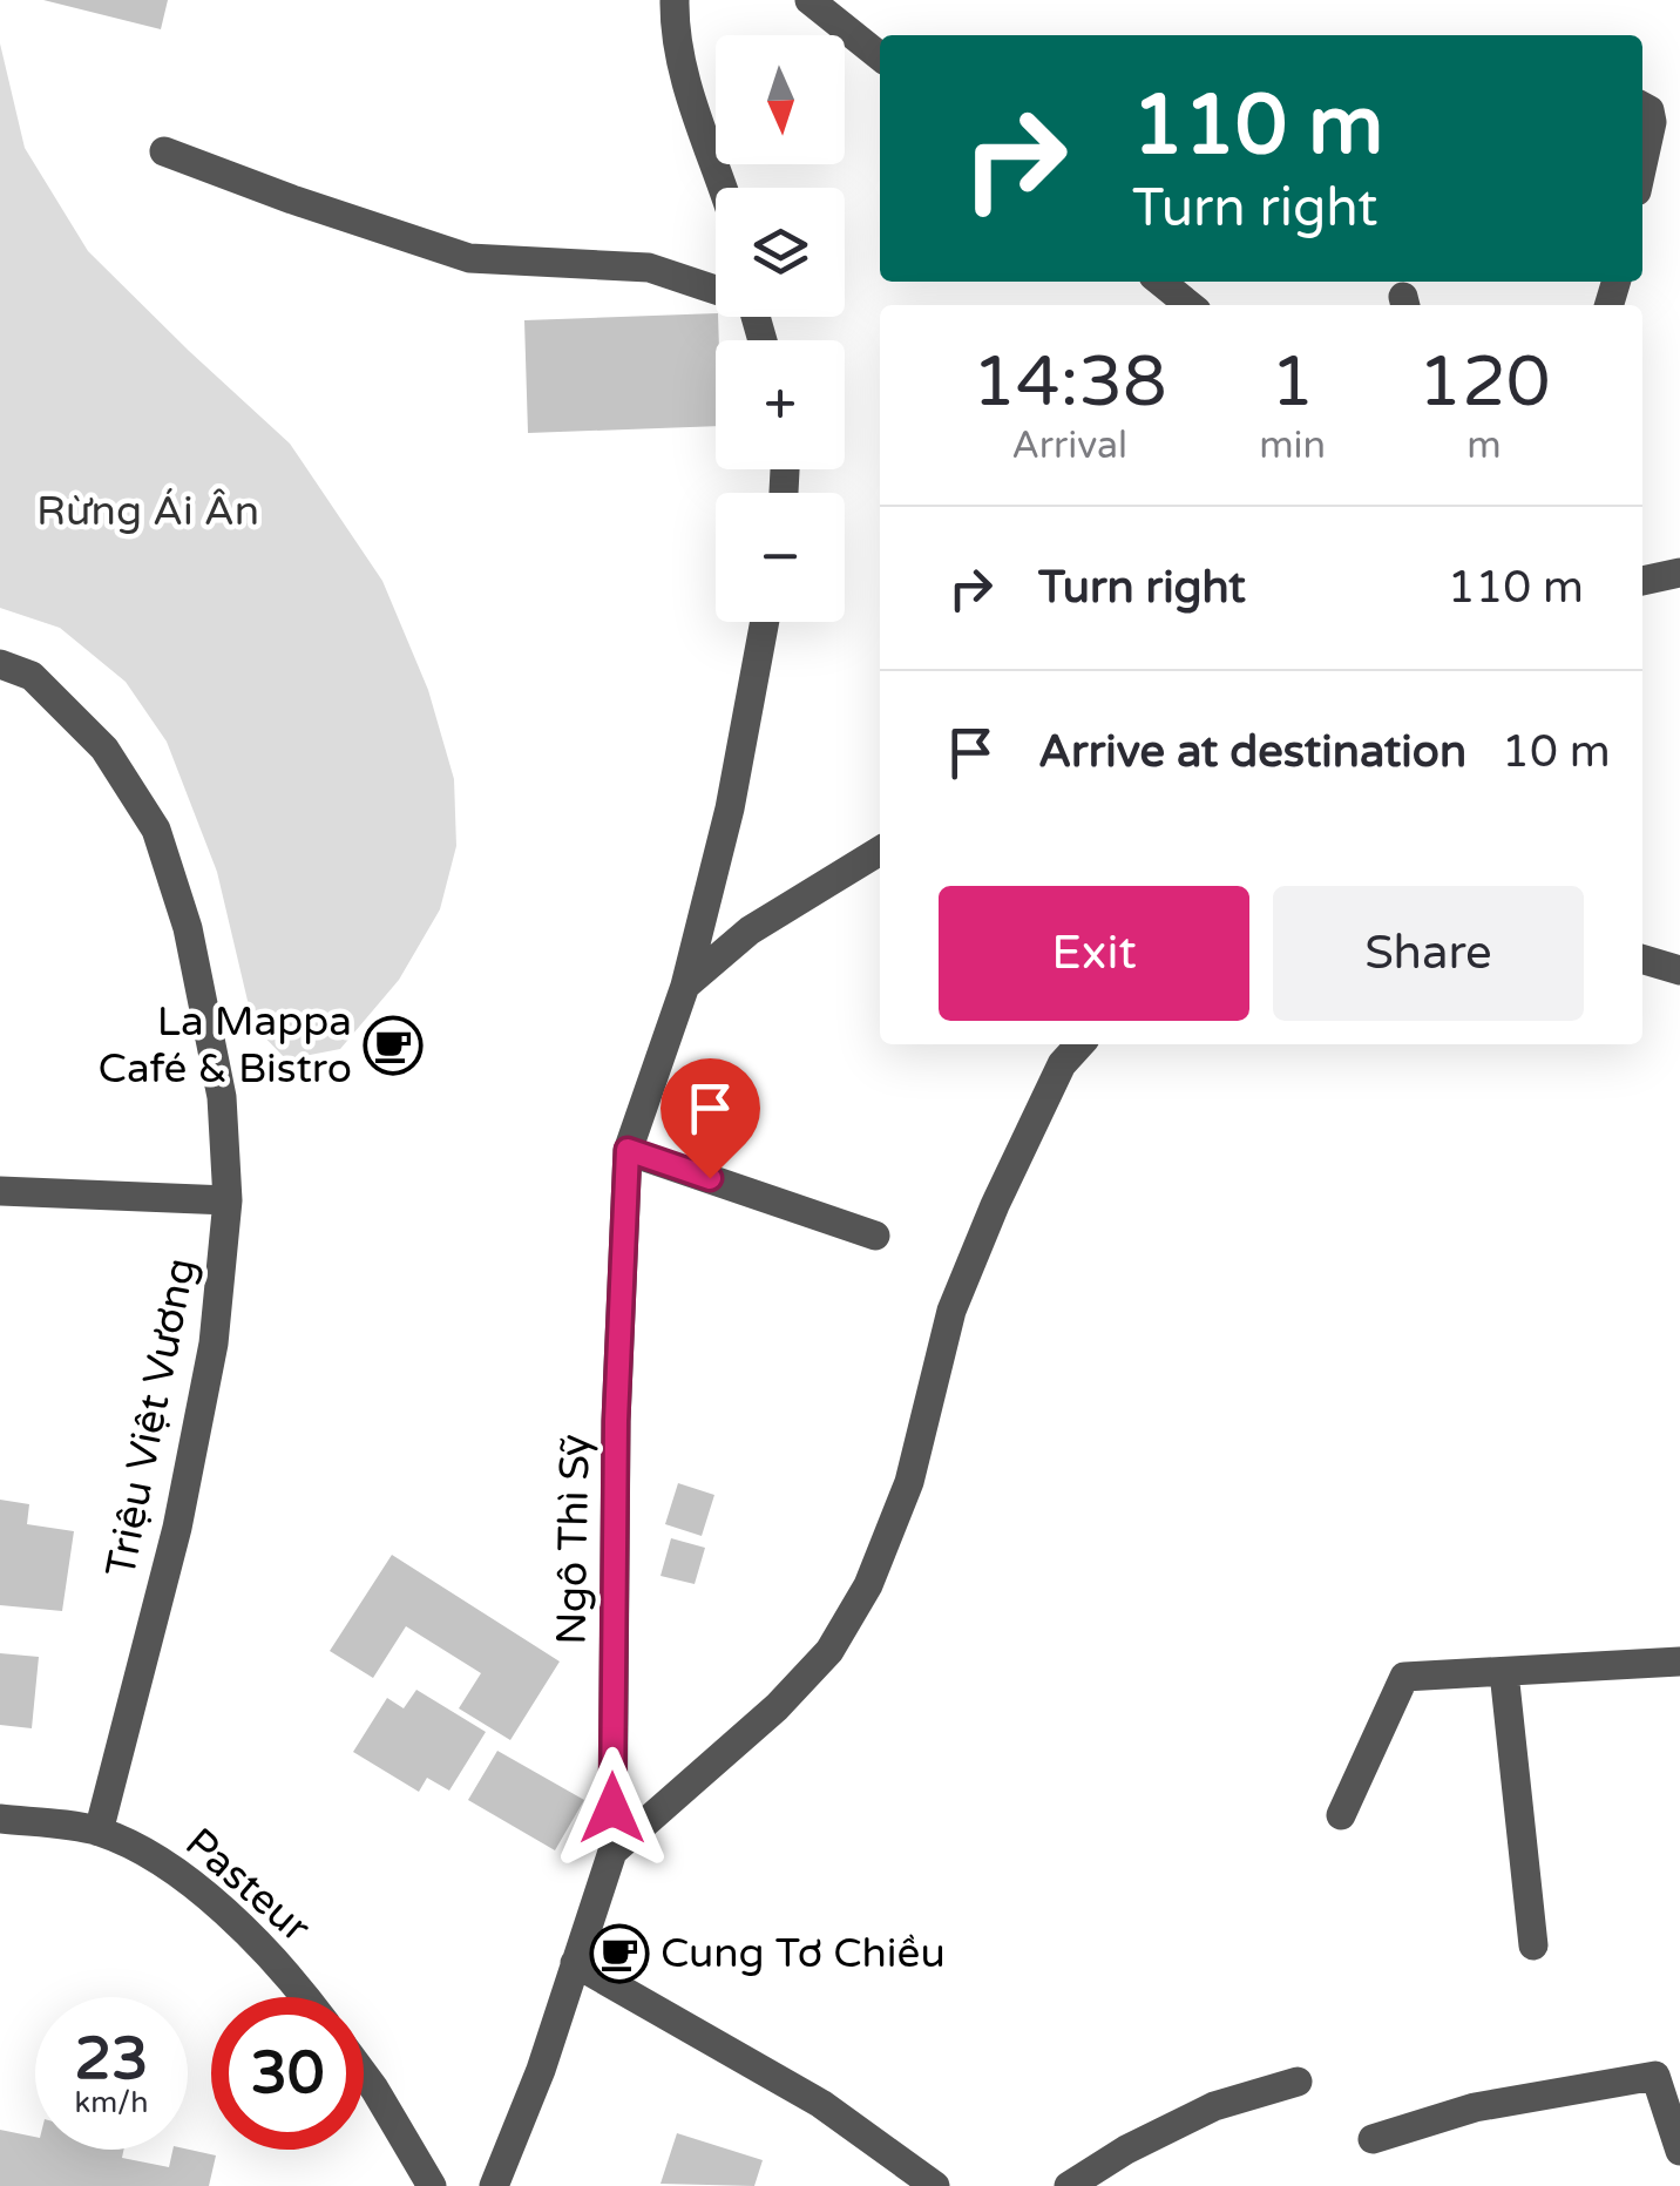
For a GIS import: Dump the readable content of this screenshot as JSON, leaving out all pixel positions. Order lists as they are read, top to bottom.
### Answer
{
  "streets": {
    "street": ["Triệu Việt Vương", "Ngô Thì Sỹ", "Pasteur"]
  },
  "crossings": [
    ["Triệu Việt Vương", "Pasteur"]
  ],
  "parks": ["Rừng Ái Ân"],
  "places": {
    "cafe": ["La Mappa Café & Bistro", "Cung Tơ Chiều"]
  },
  "north": "bottom",
  "page": {
    "map_buttons": ["+", "−"],
    "turn": ["110 m", "Turn right"],
    "eta": [
      "14:38",
      "Arrival",
      "1",
      "min",
      "120",
      "m"
    ],
    "list": [
      {
        "name": "Turn right",
        "value": "110 m"
      },
      {
        "name": "Arrive at destination",
        "value": "10 m"
      }
    ],
    "buttons": ["Exit", "Share"],
    "speed": "23 km/h",
    "limit": "30"
  }
}
